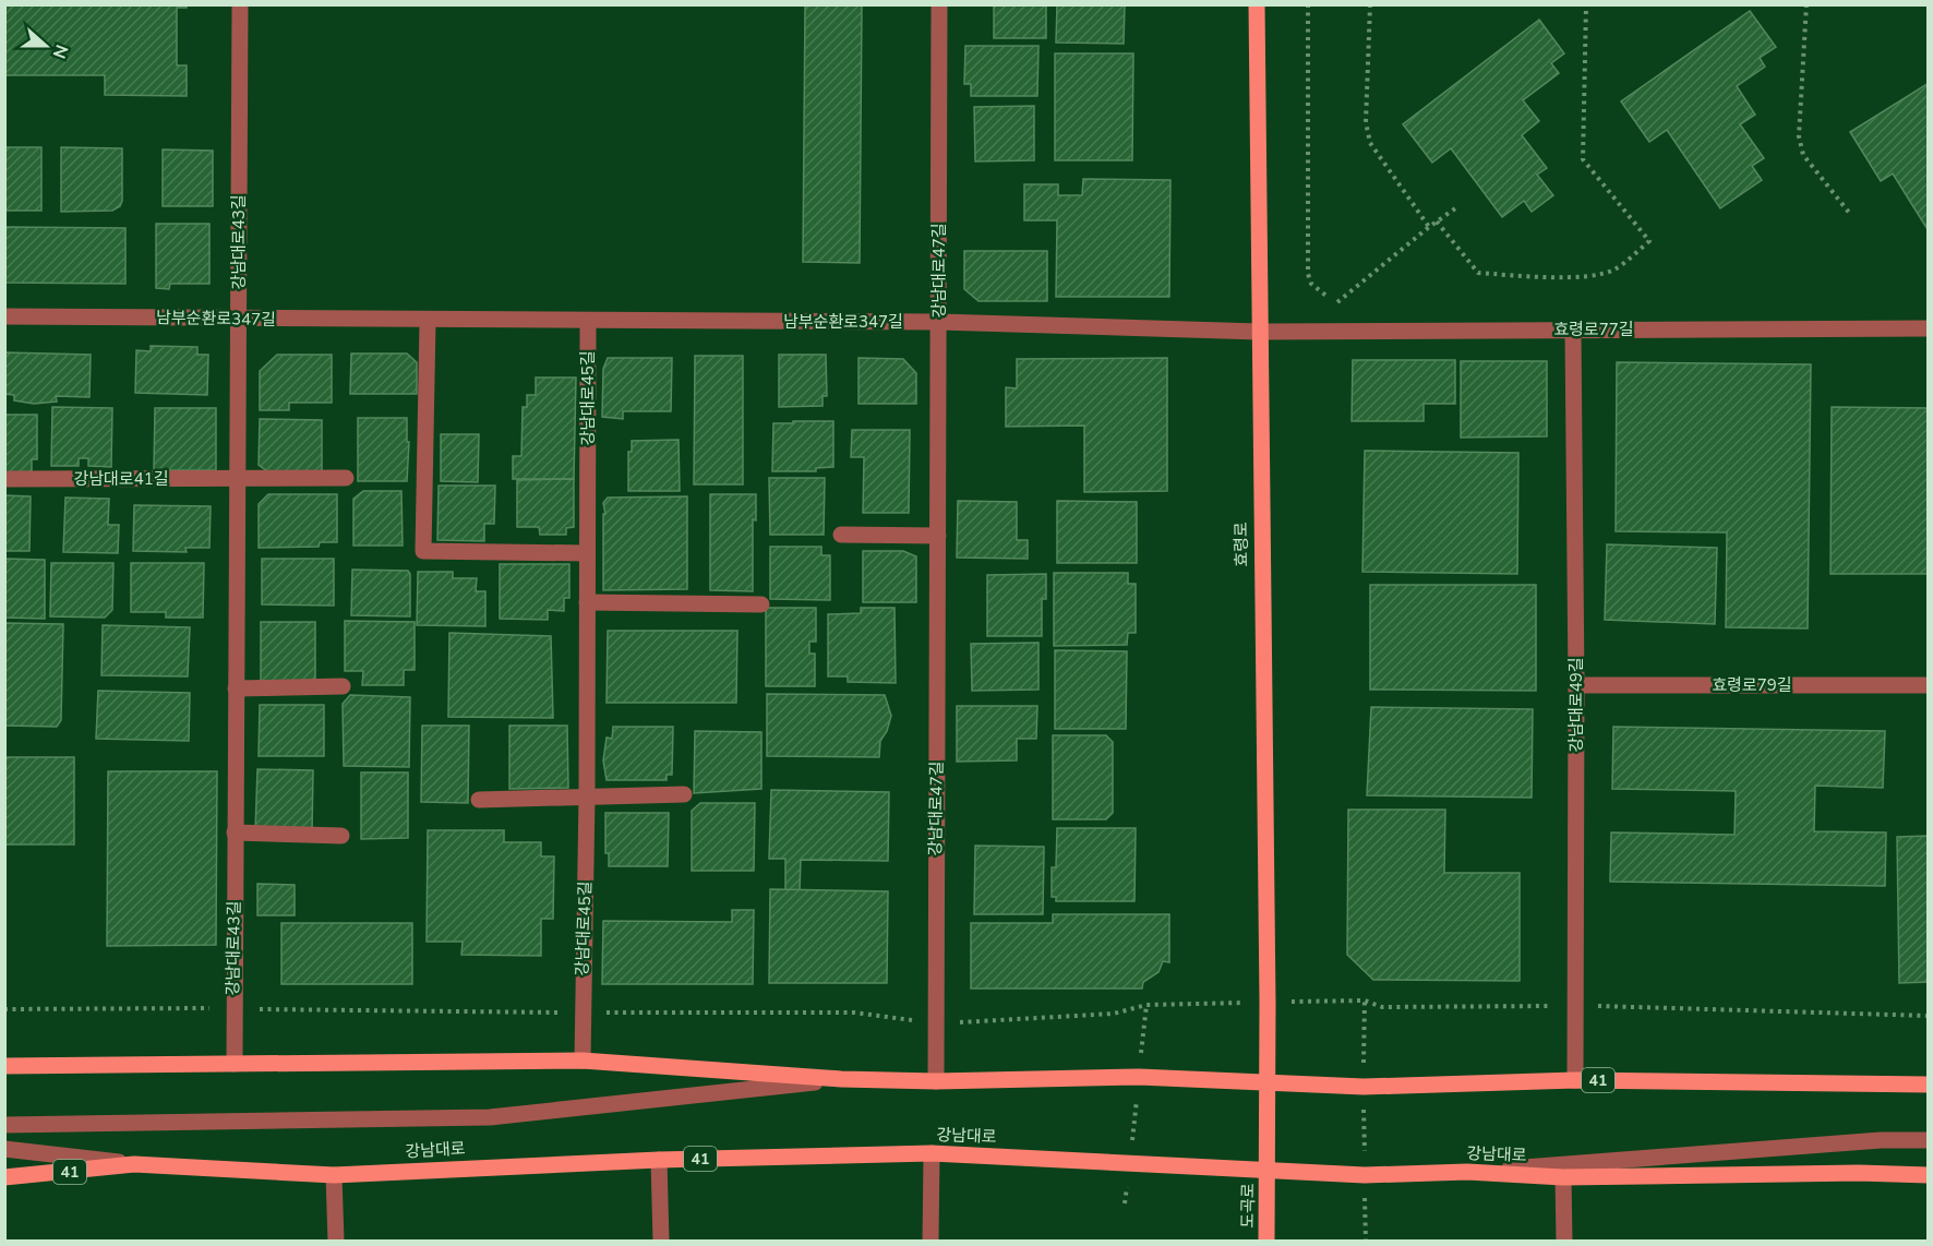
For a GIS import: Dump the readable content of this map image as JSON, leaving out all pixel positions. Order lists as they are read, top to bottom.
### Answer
{
  "streets": {
    "main road": [
      "효령로",
      "41",
      "강남대로",
      "도곡로"
    ],
    "street": [
      "강남대로43길",
      "강남대로47길",
      "남부순환로347길",
      "효령로77길",
      "강남대로45길",
      "강남대로41길",
      "효령로79길",
      "강남대로49길"
    ]
  },
  "crossings": [
    ["강남대로43길", "남부순환로347길"],
    ["강남대로43길", "강남대로41길"],
    ["강남대로43길", "41"],
    ["강남대로47길", "남부순환로347길"],
    ["강남대로47길", "41"],
    ["남부순환로347길", "효령로77길"],
    ["남부순환로347길", "강남대로45길"],
    ["남부순환로347길", "효령로"],
    ["효령로77길", "효령로"],
    ["효령로77길", "강남대로49길"],
    ["강남대로45길", "41"],
    ["효령로", "41"],
    ["효령로", "강남대로"],
    ["효령로", "도곡로"],
    ["효령로79길", "강남대로49길"],
    ["강남대로49길", "41"],
    ["강남대로", "도곡로"]
  ],
  "north": "right"
}
